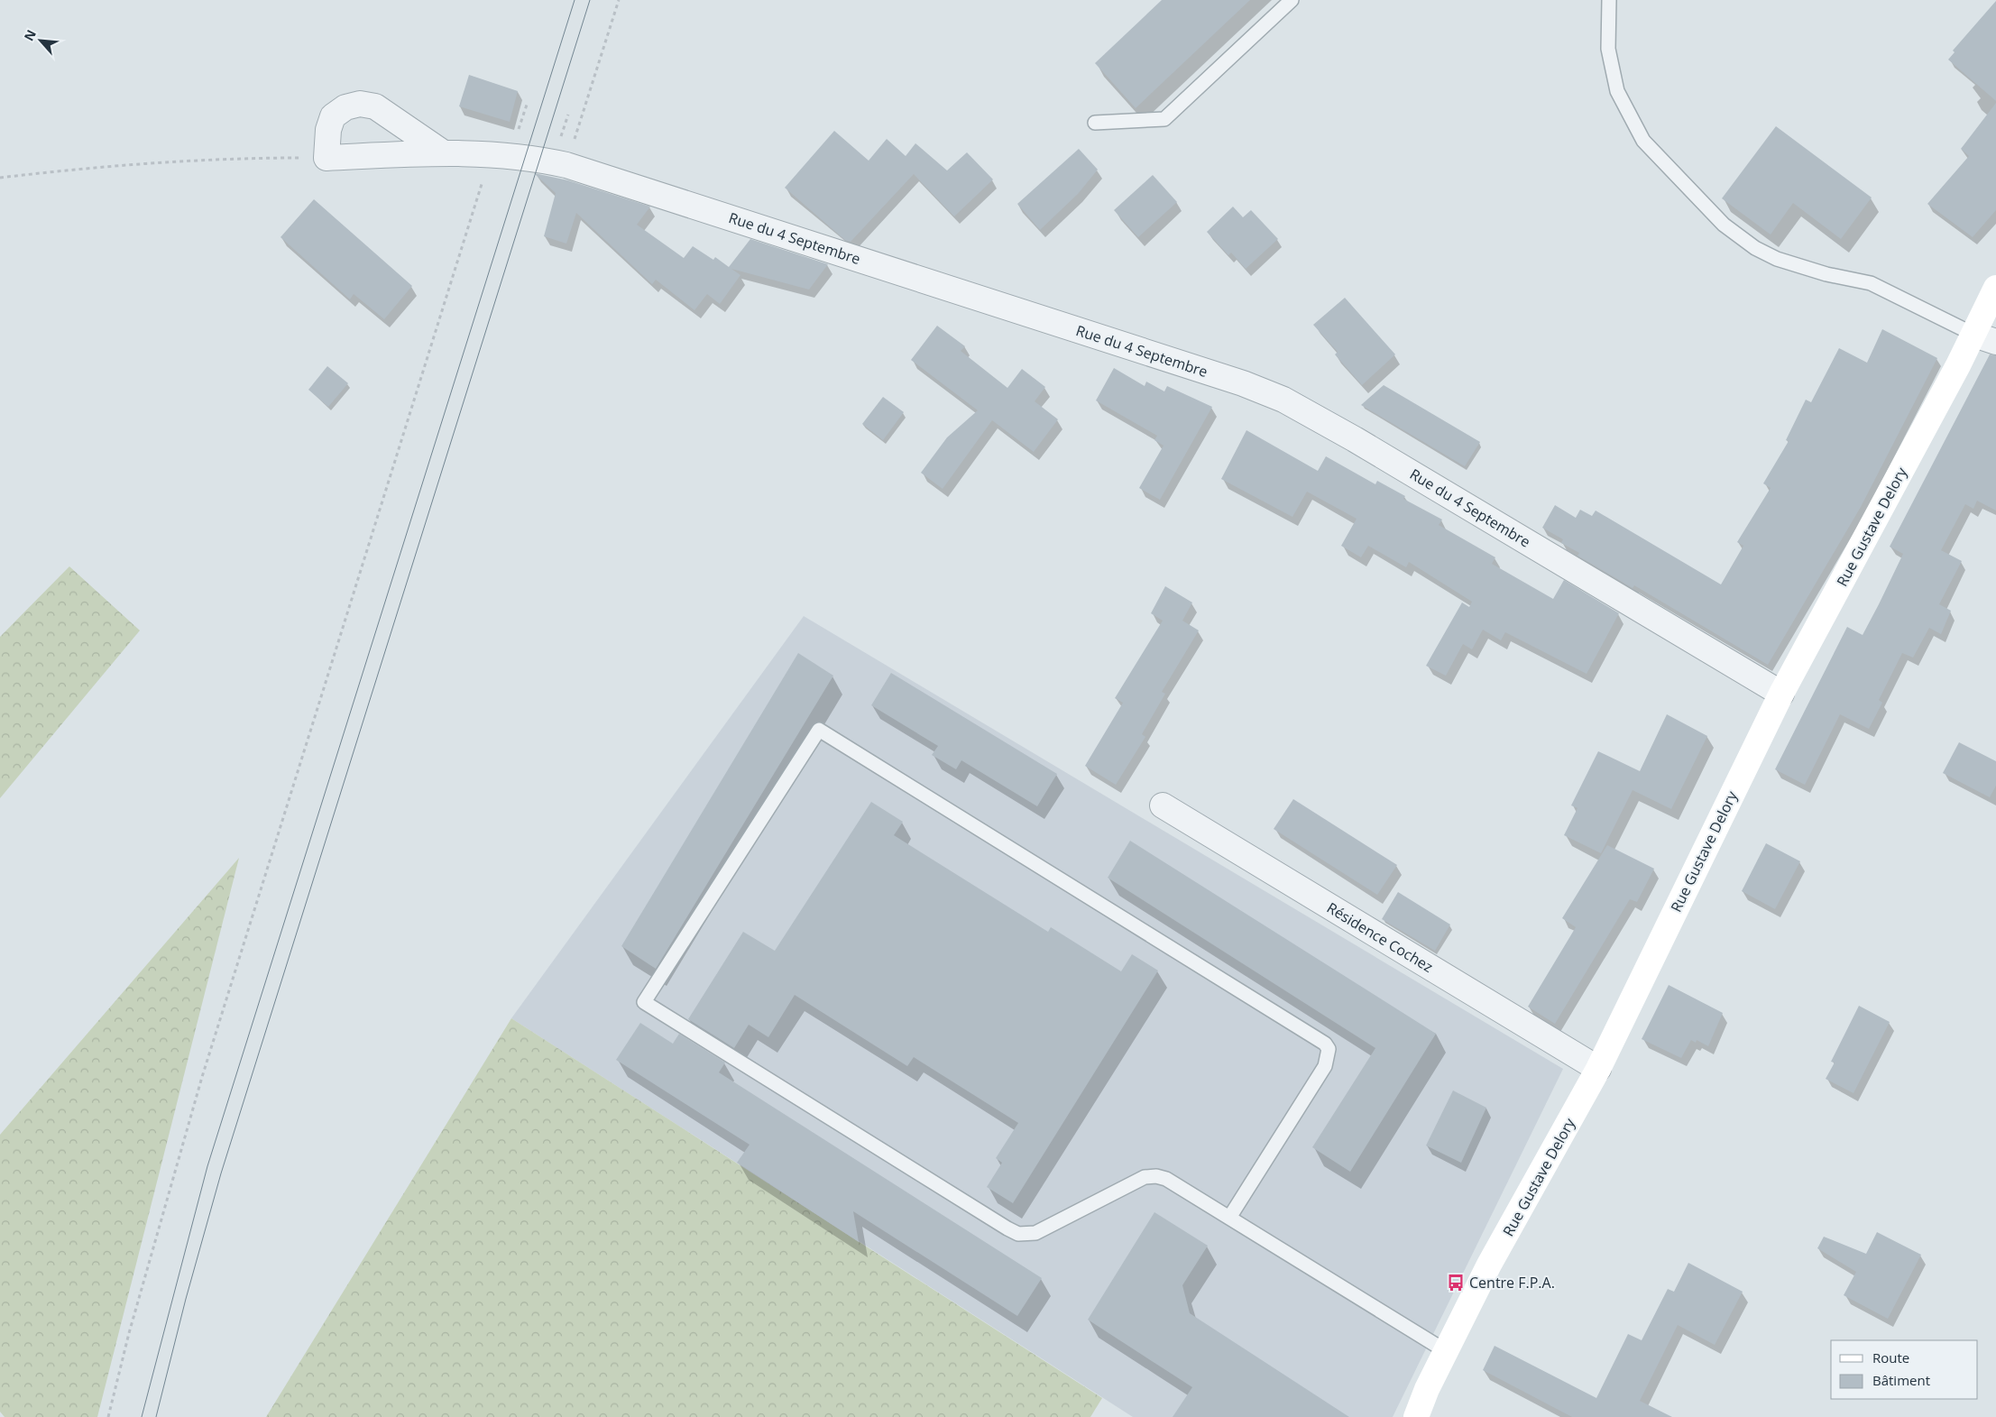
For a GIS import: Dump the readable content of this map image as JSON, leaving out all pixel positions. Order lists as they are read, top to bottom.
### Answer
{
  "streets": {
    "street": ["Rue du 4 Septembre", "Rue Gustave Delory", "Résidence Cochez"]
  },
  "crossings": [
    ["Rue du 4 Septembre", "Rue Gustave Delory"],
    ["Rue Gustave Delory", "Résidence Cochez"]
  ],
  "places": {
    "bus stop": ["Centre F.P.A."]
  },
  "legend": ["Route", "Bâtiment"],
  "north": "top left"
}
